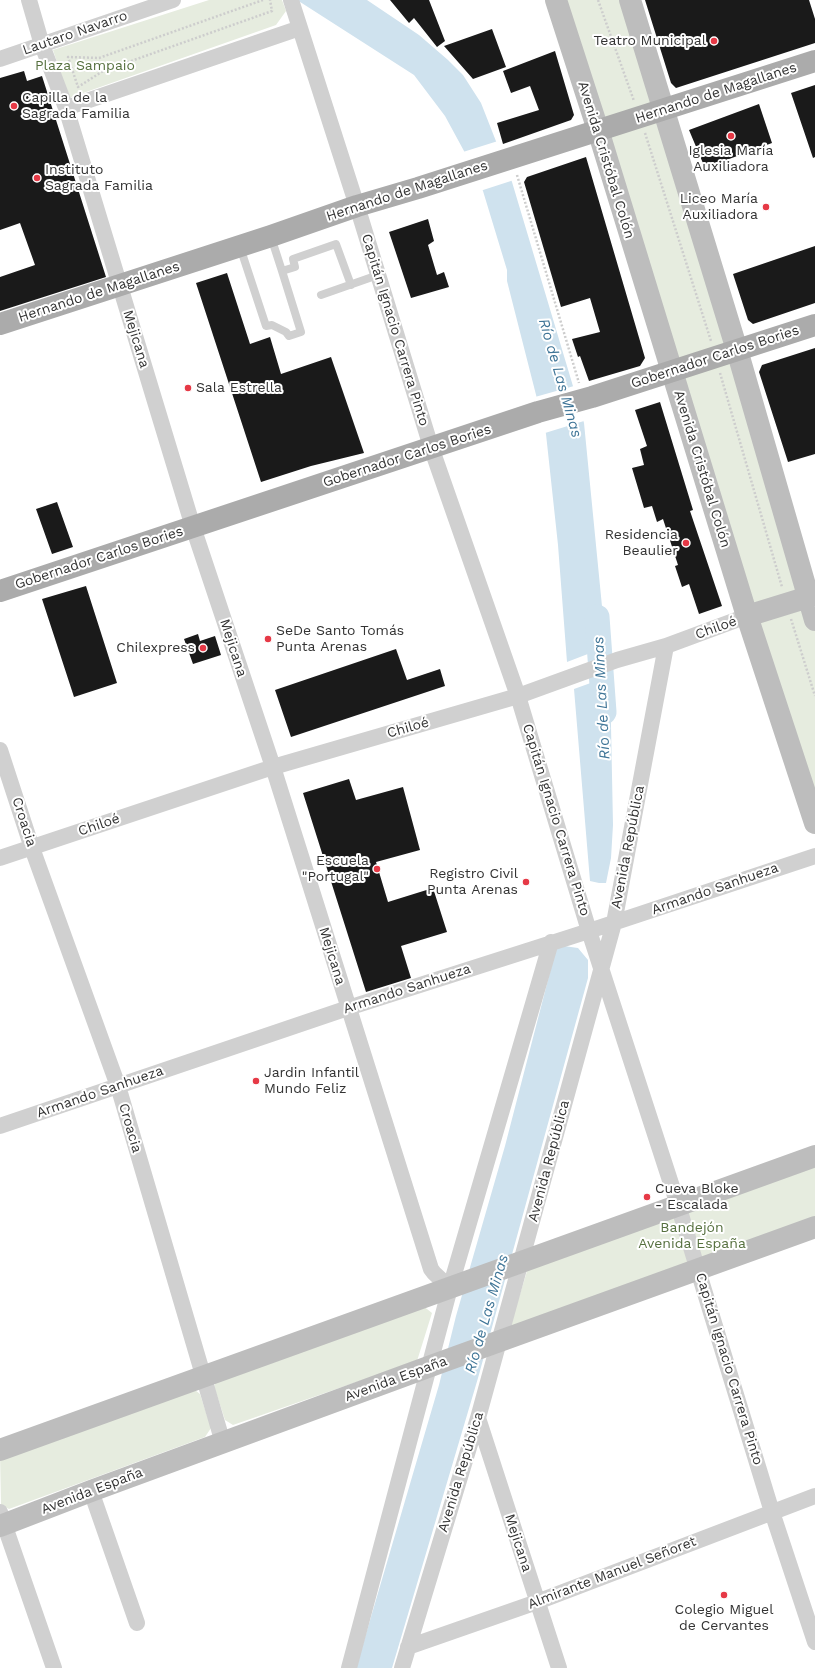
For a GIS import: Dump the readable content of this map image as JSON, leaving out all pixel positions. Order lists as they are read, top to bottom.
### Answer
{
  "streets": {
    "main road": [
      "Hernando de Magallanes",
      "Avenida Cristóbal Colón",
      "Gobernador Carlos Bories",
      "Chiloé",
      "Avenida España"
    ],
    "street": [
      "Lautaro Navarro",
      "Capitán Ignacio Carrera Pinto",
      "Mejicana",
      "Croacia",
      "Avenida República",
      "Armando Sanhueza",
      "Almirante Manuel Señoret"
    ]
  },
  "crossings": [
    ["Lautaro Navarro", "Mejicana"],
    ["Hernando de Magallanes", "Avenida Cristóbal Colón"],
    ["Hernando de Magallanes", "Capitán Ignacio Carrera Pinto"],
    ["Hernando de Magallanes", "Mejicana"],
    ["Avenida Cristóbal Colón", "Gobernador Carlos Bories"],
    ["Avenida Cristóbal Colón", "Chiloé"],
    ["Capitán Ignacio Carrera Pinto", "Gobernador Carlos Bories"],
    ["Capitán Ignacio Carrera Pinto", "Chiloé"],
    ["Capitán Ignacio Carrera Pinto", "Avenida República"],
    ["Capitán Ignacio Carrera Pinto", "Armando Sanhueza"],
    ["Capitán Ignacio Carrera Pinto", "Avenida España"],
    ["Capitán Ignacio Carrera Pinto", "Almirante Manuel Señoret"],
    ["Mejicana", "Gobernador Carlos Bories"],
    ["Mejicana", "Chiloé"],
    ["Mejicana", "Avenida República"],
    ["Mejicana", "Armando Sanhueza"],
    ["Mejicana", "Almirante Manuel Señoret"],
    ["Chiloé", "Croacia"],
    ["Chiloé", "Avenida República"],
    ["Croacia", "Armando Sanhueza"],
    ["Croacia", "Avenida España"],
    ["Avenida República", "Armando Sanhueza"],
    ["Avenida República", "Avenida España"],
    ["Avenida República", "Almirante Manuel Señoret"]
  ],
  "water": ["Río de Las Minas"],
  "parks": ["Plaza Sampaio", "Bandejón Avenida España"],
  "places": [
    "Teatro Municipal",
    "Capilla de la Sagrada Familia",
    "Iglesia María Auxiliadora",
    "Instituto Sagrada Familia",
    "Liceo María Auxiliadora",
    "Sala Estrella",
    "Residencia Beaulier",
    "SeDe Santo Tomás Punta Arenas",
    "Chilexpress",
    "Escuela \"Portugal\"",
    "Registro Civil Punta Arenas",
    "Jardin Infantil Mundo Feliz",
    "Cueva Bloke - Escalada",
    "Colegio Miguel de Cervantes"
  ]
}
